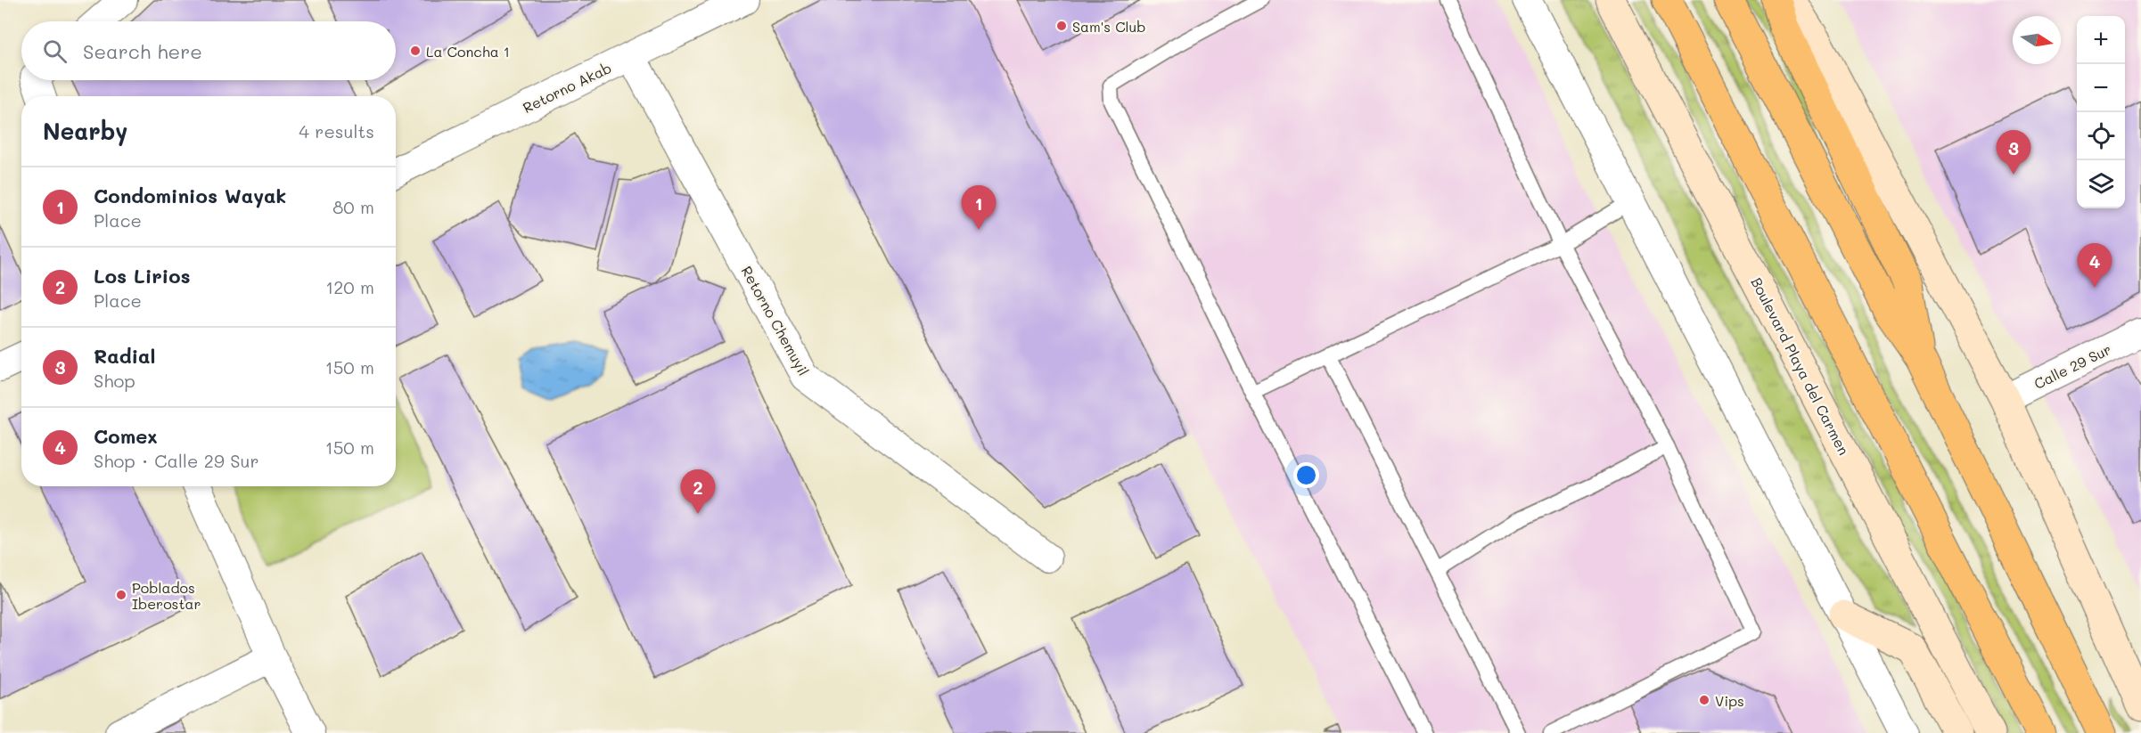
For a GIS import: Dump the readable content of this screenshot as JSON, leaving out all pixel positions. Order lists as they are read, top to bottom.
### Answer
{
  "streets": {
    "main road": ["Boulevard Playa del Carmen"],
    "street": ["Retorno Akab", "Retorno Chemuyil", "Calle 29 Sur"]
  },
  "crossings": [
    ["Retorno Akab", "Retorno Chemuyil"]
  ],
  "places": [
    "Sam's Club",
    "La Concha 1",
    "Poblados Iberostar",
    "Vips"
  ],
  "north": "right",
  "page": {
    "map_buttons": ["+", "−"],
    "search": "Search here",
    "heading": ["Nearby", "4 results"],
    "pins": [
      "3",
      "1",
      "4",
      "2"
    ],
    "list": [
      {
        "mark": "1",
        "name": "Condominios Wayak",
        "note": "Place",
        "value": "80 m"
      },
      {
        "mark": "2",
        "name": "Los Lirios",
        "note": "Place",
        "value": "120 m"
      },
      {
        "mark": "3",
        "name": "Radial",
        "note": "Shop",
        "value": "150 m"
      },
      {
        "mark": "4",
        "name": "Comex",
        "note": "Shop · Calle 29 Sur",
        "value": "150 m"
      }
    ]
  }
}
